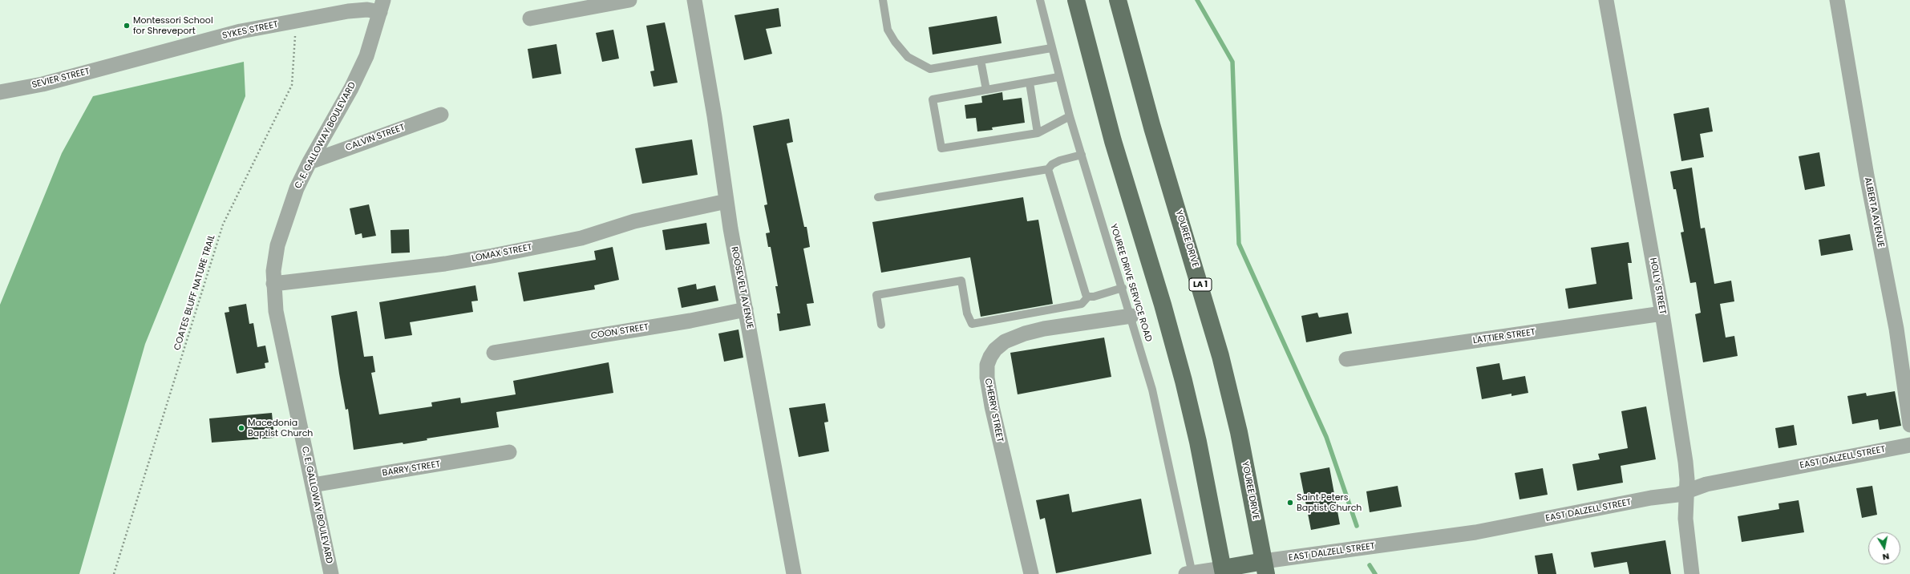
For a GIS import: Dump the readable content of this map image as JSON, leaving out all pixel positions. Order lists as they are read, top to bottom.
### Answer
{
  "streets": {
    "main road": ["YOUREE DRIVE", "LA 1"],
    "street": [
      "SYKES STREET",
      "SEVIER STREET",
      "C. E. GALLOWAY BOULEVARD",
      "CALVIN STREET",
      "ALBERTA AVENUE",
      "LOMAX STREET",
      "HOLLY STREET",
      "ROOSEVELT AVENUE",
      "COON STREET",
      "LATTIER STREET",
      "CHERRY STREET",
      "EAST DALZELL STREET",
      "BARRY STREET"
    ],
    "lane": ["YOUREE DRIVE SERVICE ROAD"],
    "path": ["COATES BLUFF NATURE TRAIL"]
  },
  "crossings": [
    ["SYKES STREET", "SEVIER STREET"],
    ["SYKES STREET", "C. E. GALLOWAY BOULEVARD"],
    ["SYKES STREET", "COATES BLUFF NATURE TRAIL"],
    ["C. E. GALLOWAY BOULEVARD", "CALVIN STREET"],
    ["C. E. GALLOWAY BOULEVARD", "LOMAX STREET"],
    ["C. E. GALLOWAY BOULEVARD", "BARRY STREET"],
    ["YOUREE DRIVE", "EAST DALZELL STREET"],
    ["LOMAX STREET", "ROOSEVELT AVENUE"],
    ["YOUREE DRIVE SERVICE ROAD", "CHERRY STREET"],
    ["HOLLY STREET", "LATTIER STREET"],
    ["HOLLY STREET", "EAST DALZELL STREET"],
    ["ROOSEVELT AVENUE", "COON STREET"]
  ],
  "places": ["Montessori School for Shreveport", "Macedonia Baptist Church", "Saint Peters Baptist Church"],
  "north": "bottom"
}
